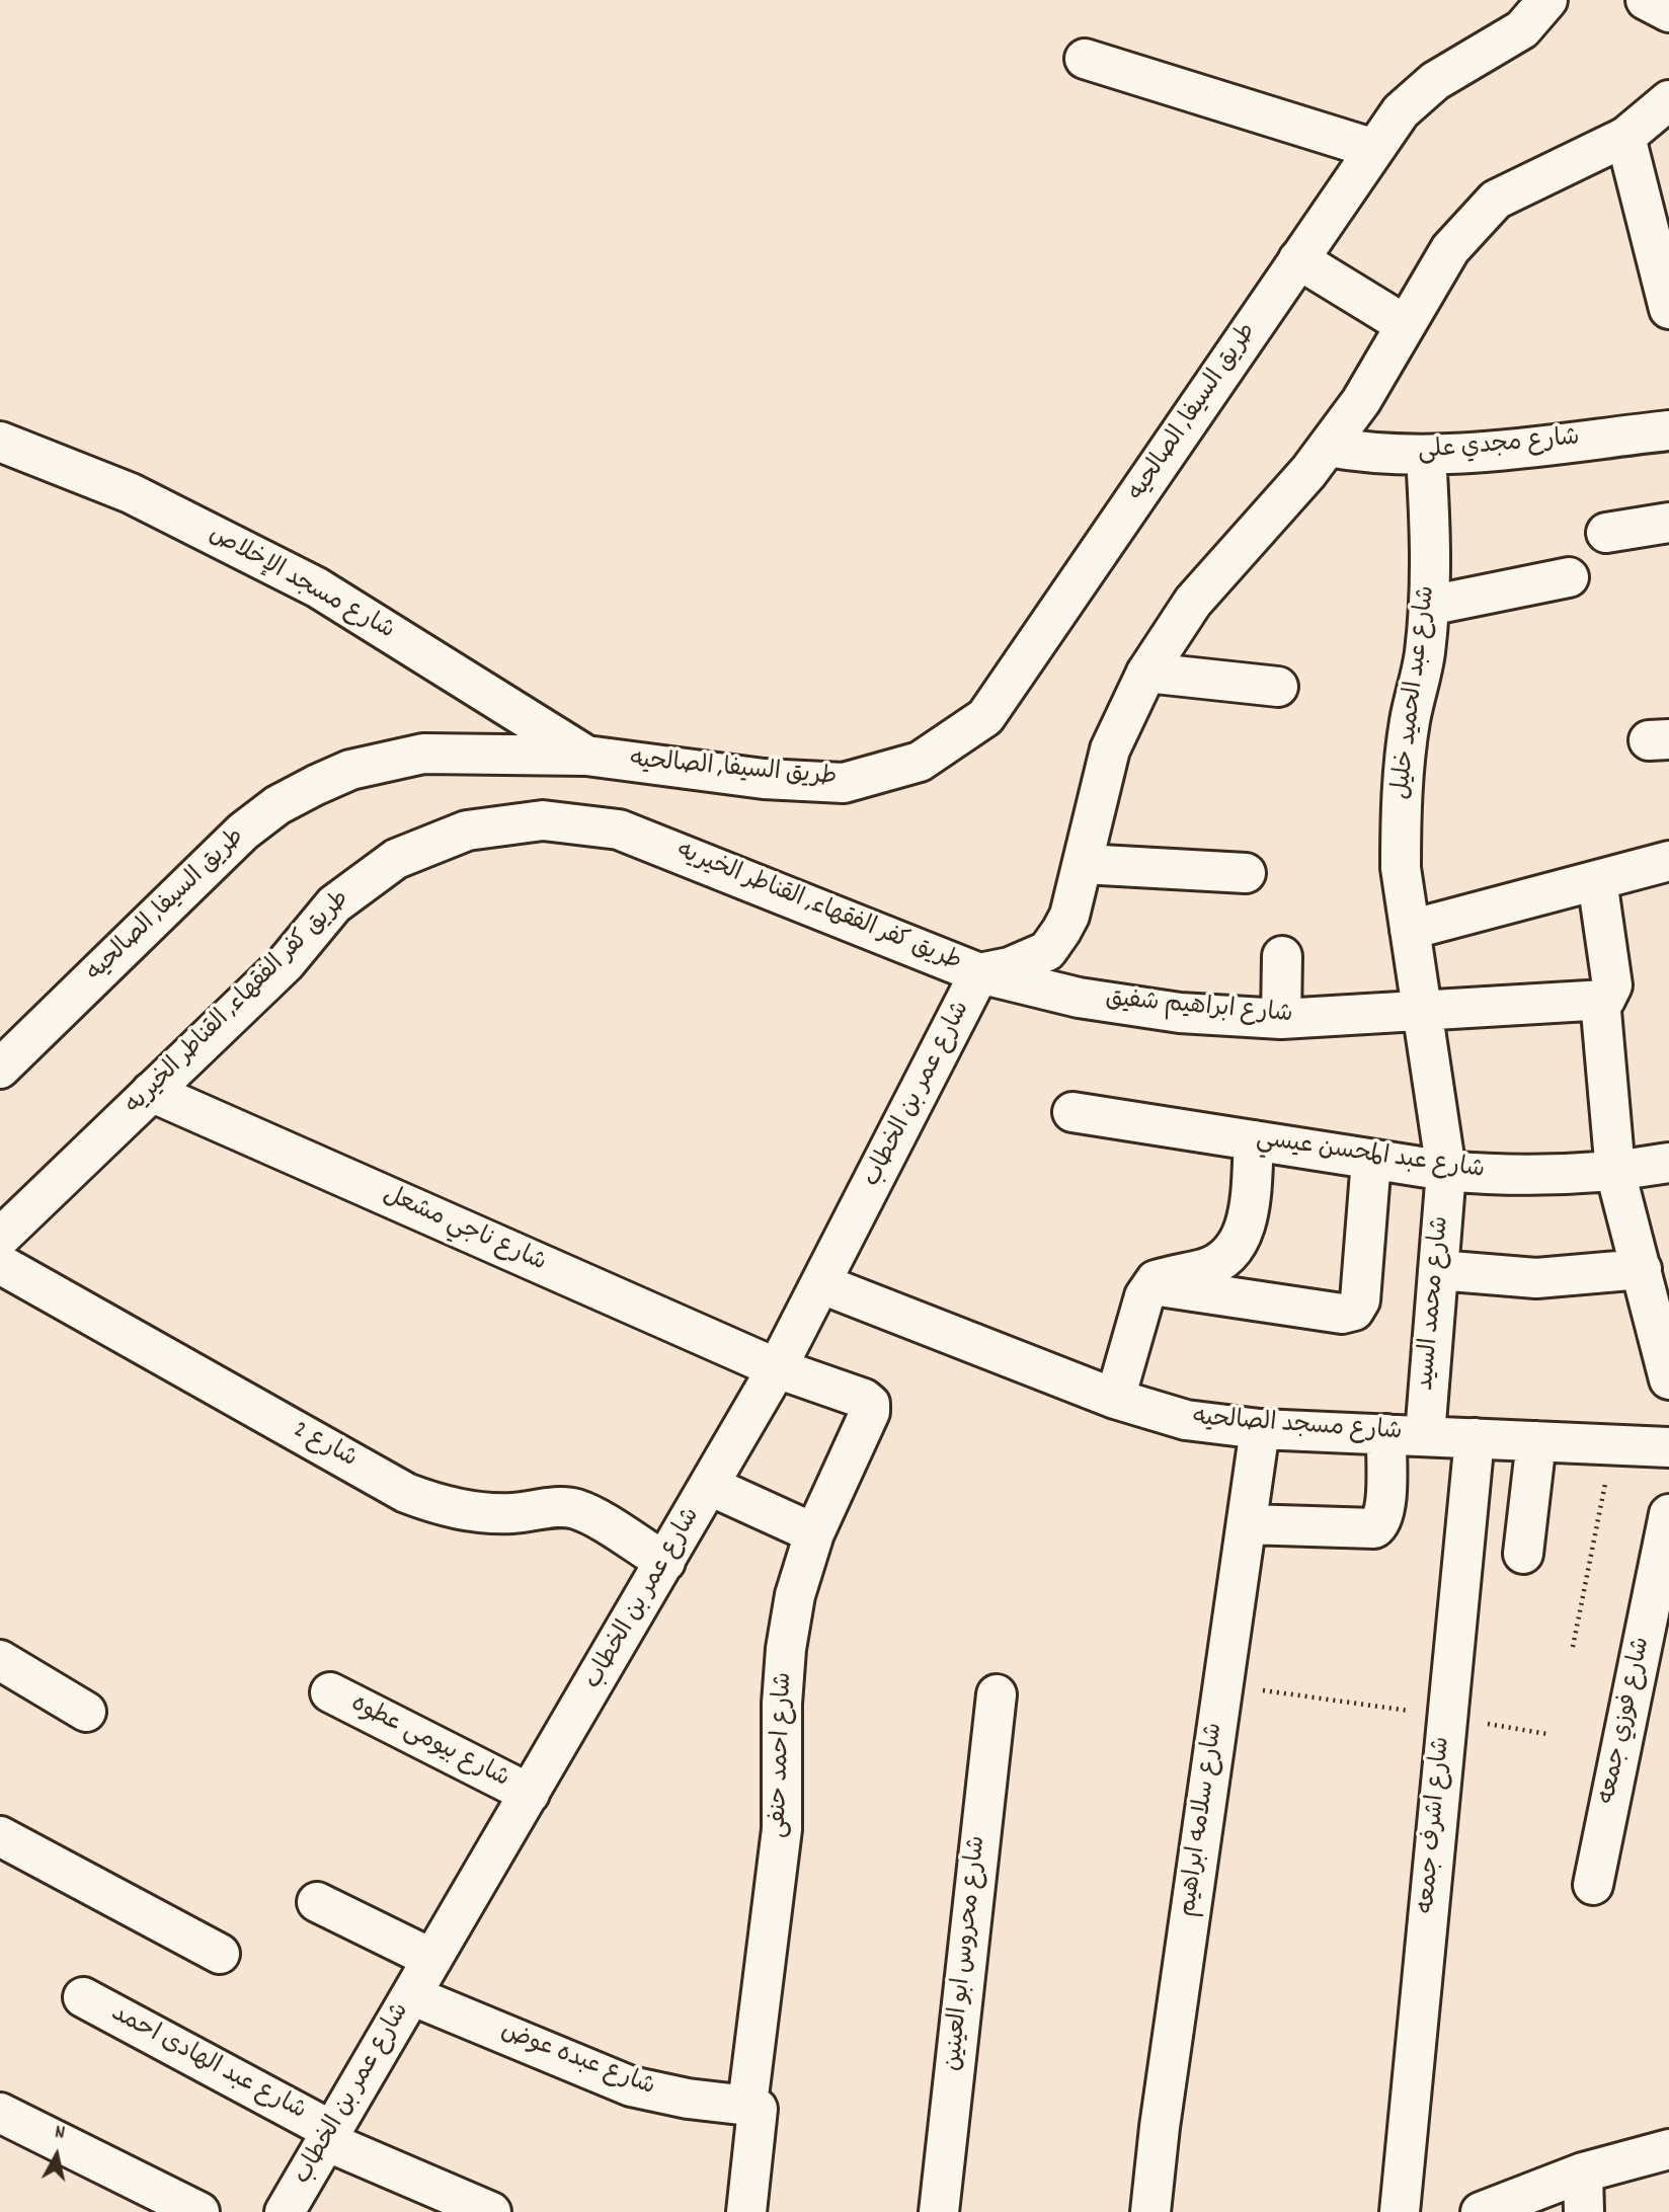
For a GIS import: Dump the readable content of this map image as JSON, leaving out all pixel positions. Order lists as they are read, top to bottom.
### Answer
{
  "streets": {
    "street": [
      "طريق السيفا, الصالحيه",
      "شارع مجدي على",
      "شارع مسجد الإخلاص",
      "شارع عبد الحميد خليل",
      "طريق كفر الفقهاء, القناطر الخيريه",
      "شارع ابراهيم شفيق",
      "شارع عمر بن الخطاب",
      "شارع عبد المحسن عيسي",
      "شارع ناجي مشعل",
      "شارع محمد السيد",
      "شارع مسجد الصالحيه",
      "شارع 2",
      "شارع فوزي جمعه",
      "شارع بيومى عطوه",
      "شارع احمد حنفى",
      "شارع سلامه ابراهيم",
      "شارع اشرف جمعه",
      "شارع محروس ابو العينين",
      "شارع عبده عوض",
      "شارع عبد الهادى احمد"
    ]
  },
  "crossings": [
    ["طريق السيفا, الصالحيه", "شارع مسجد الإخلاص"],
    ["شارع مجدي على", "شارع عبد الحميد خليل"],
    ["شارع مجدي على", "طريق كفر الفقهاء, القناطر الخيريه"],
    ["شارع عبد الحميد خليل", "شارع ابراهيم شفيق"],
    ["شارع عبد الحميد خليل", "شارع محمد السيد"],
    ["طريق كفر الفقهاء, القناطر الخيريه", "شارع ابراهيم شفيق"],
    ["طريق كفر الفقهاء, القناطر الخيريه", "شارع عمر بن الخطاب"],
    ["طريق كفر الفقهاء, القناطر الخيريه", "شارع ناجي مشعل"],
    ["شارع ابراهيم شفيق", "شارع عمر بن الخطاب"],
    ["شارع ابراهيم شفيق", "شارع محمد السيد"],
    ["شارع عمر بن الخطاب", "شارع ناجي مشعل"],
    ["شارع عمر بن الخطاب", "شارع مسجد الصالحيه"],
    ["شارع عمر بن الخطاب", "شارع 2"],
    ["شارع عمر بن الخطاب", "شارع بيومى عطوه"],
    ["شارع عمر بن الخطاب", "شارع احمد حنفى"],
    ["شارع عمر بن الخطاب", "شارع عبده عوض"],
    ["شارع عمر بن الخطاب", "شارع عبد الهادى احمد"],
    ["شارع عبد المحسن عيسي", "شارع محمد السيد"],
    ["شارع ناجي مشعل", "شارع احمد حنفى"],
    ["شارع محمد السيد", "شارع مسجد الصالحيه"],
    ["شارع مسجد الصالحيه", "شارع سلامه ابراهيم"],
    ["شارع مسجد الصالحيه", "شارع اشرف جمعه"],
    ["شارع احمد حنفى", "شارع عبده عوض"]
  ],
  "north": "top"
}
